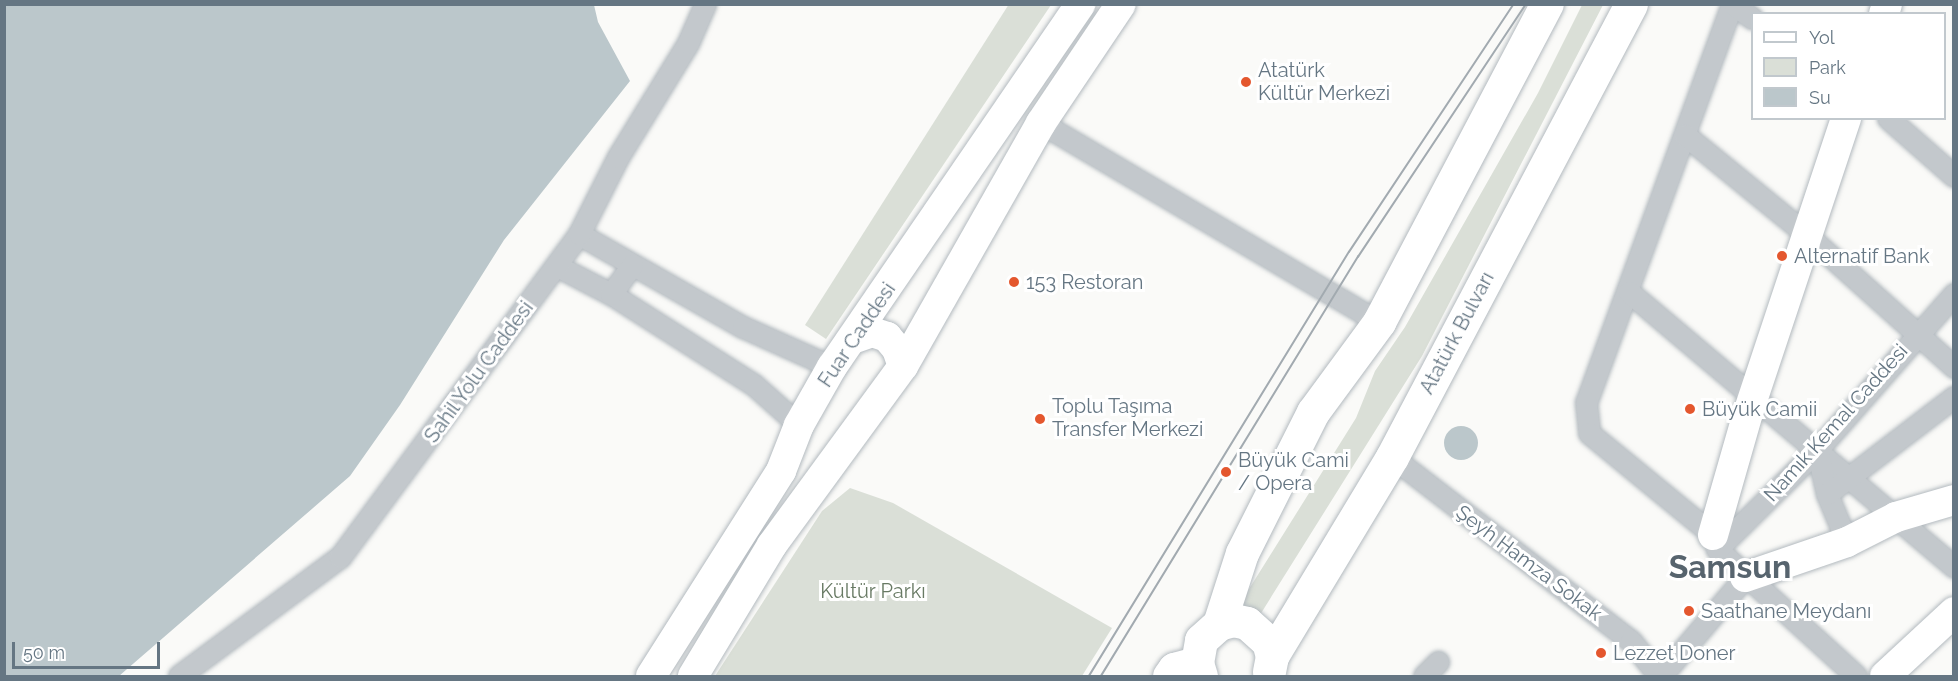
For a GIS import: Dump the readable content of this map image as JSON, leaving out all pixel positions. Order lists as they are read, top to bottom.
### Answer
{
  "streets": {
    "main road": ["Atatürk Bulvarı", "Fuar Caddesi"],
    "street": ["Sahil Yolu Caddesi", "Namık Kemal Caddesi", "Şeyh Hamza Sokak"]
  },
  "crossings": [
    ["Atatürk Bulvarı", "Şeyh Hamza Sokak"]
  ],
  "districts": ["Samsun"],
  "parks": ["Kültür Parkı"],
  "places": [
    "Atatürk Kültür Merkezi",
    "Alternatif Bank",
    "153 Restoran",
    "Büyük Camii",
    "Toplu Taşıma Transfer Merkezi",
    "Büyük Cami / Opera",
    "Saathane Meydanı",
    "Lezzet Doner"
  ],
  "legend": ["Yol", "Park", "Su"],
  "scale_bar": "50 m"
}
